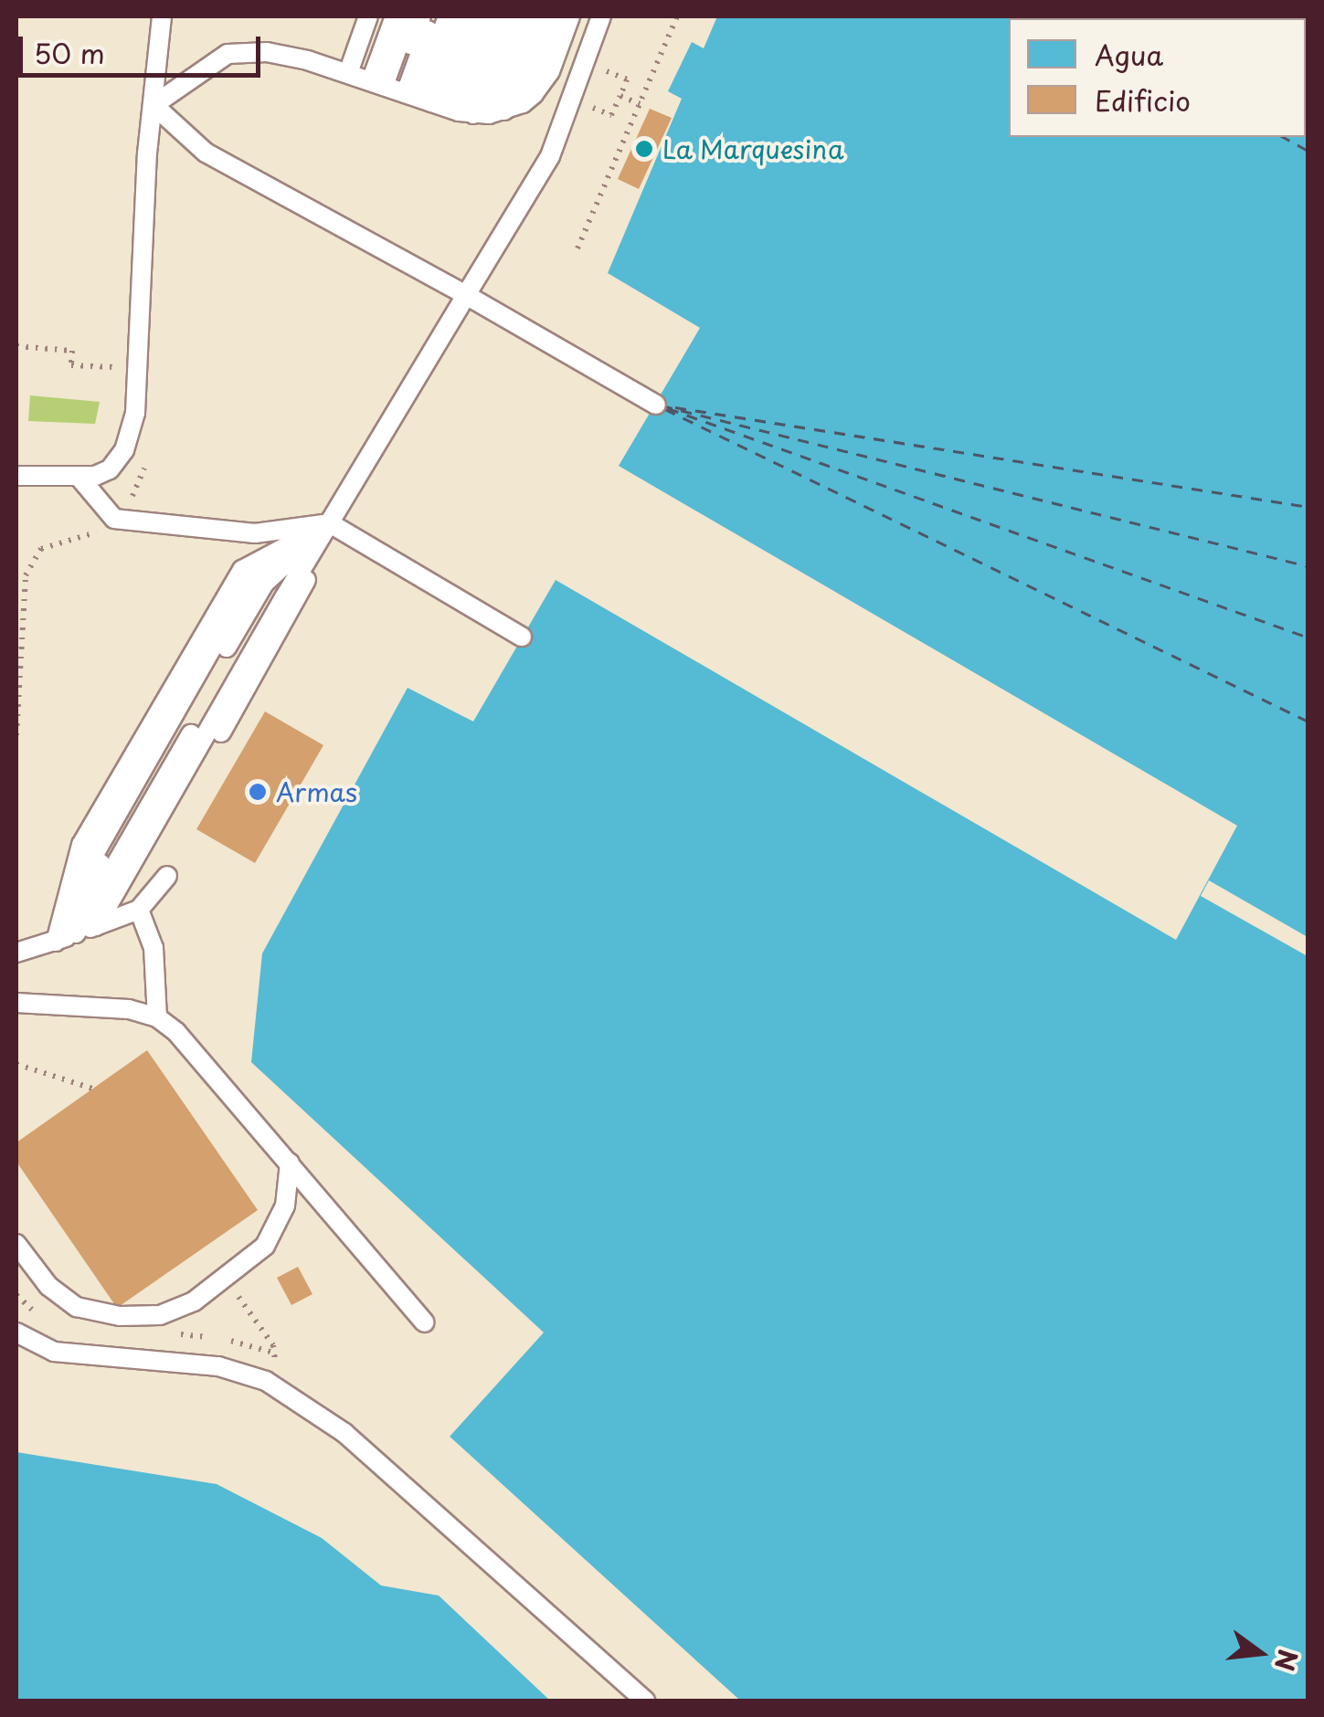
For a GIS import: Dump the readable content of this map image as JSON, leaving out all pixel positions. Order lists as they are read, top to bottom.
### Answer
{
  "places": ["La Marquesina", "Armas"],
  "legend": ["Agua", "Edificio"],
  "scale_bar": "50 m",
  "north": "right"
}
